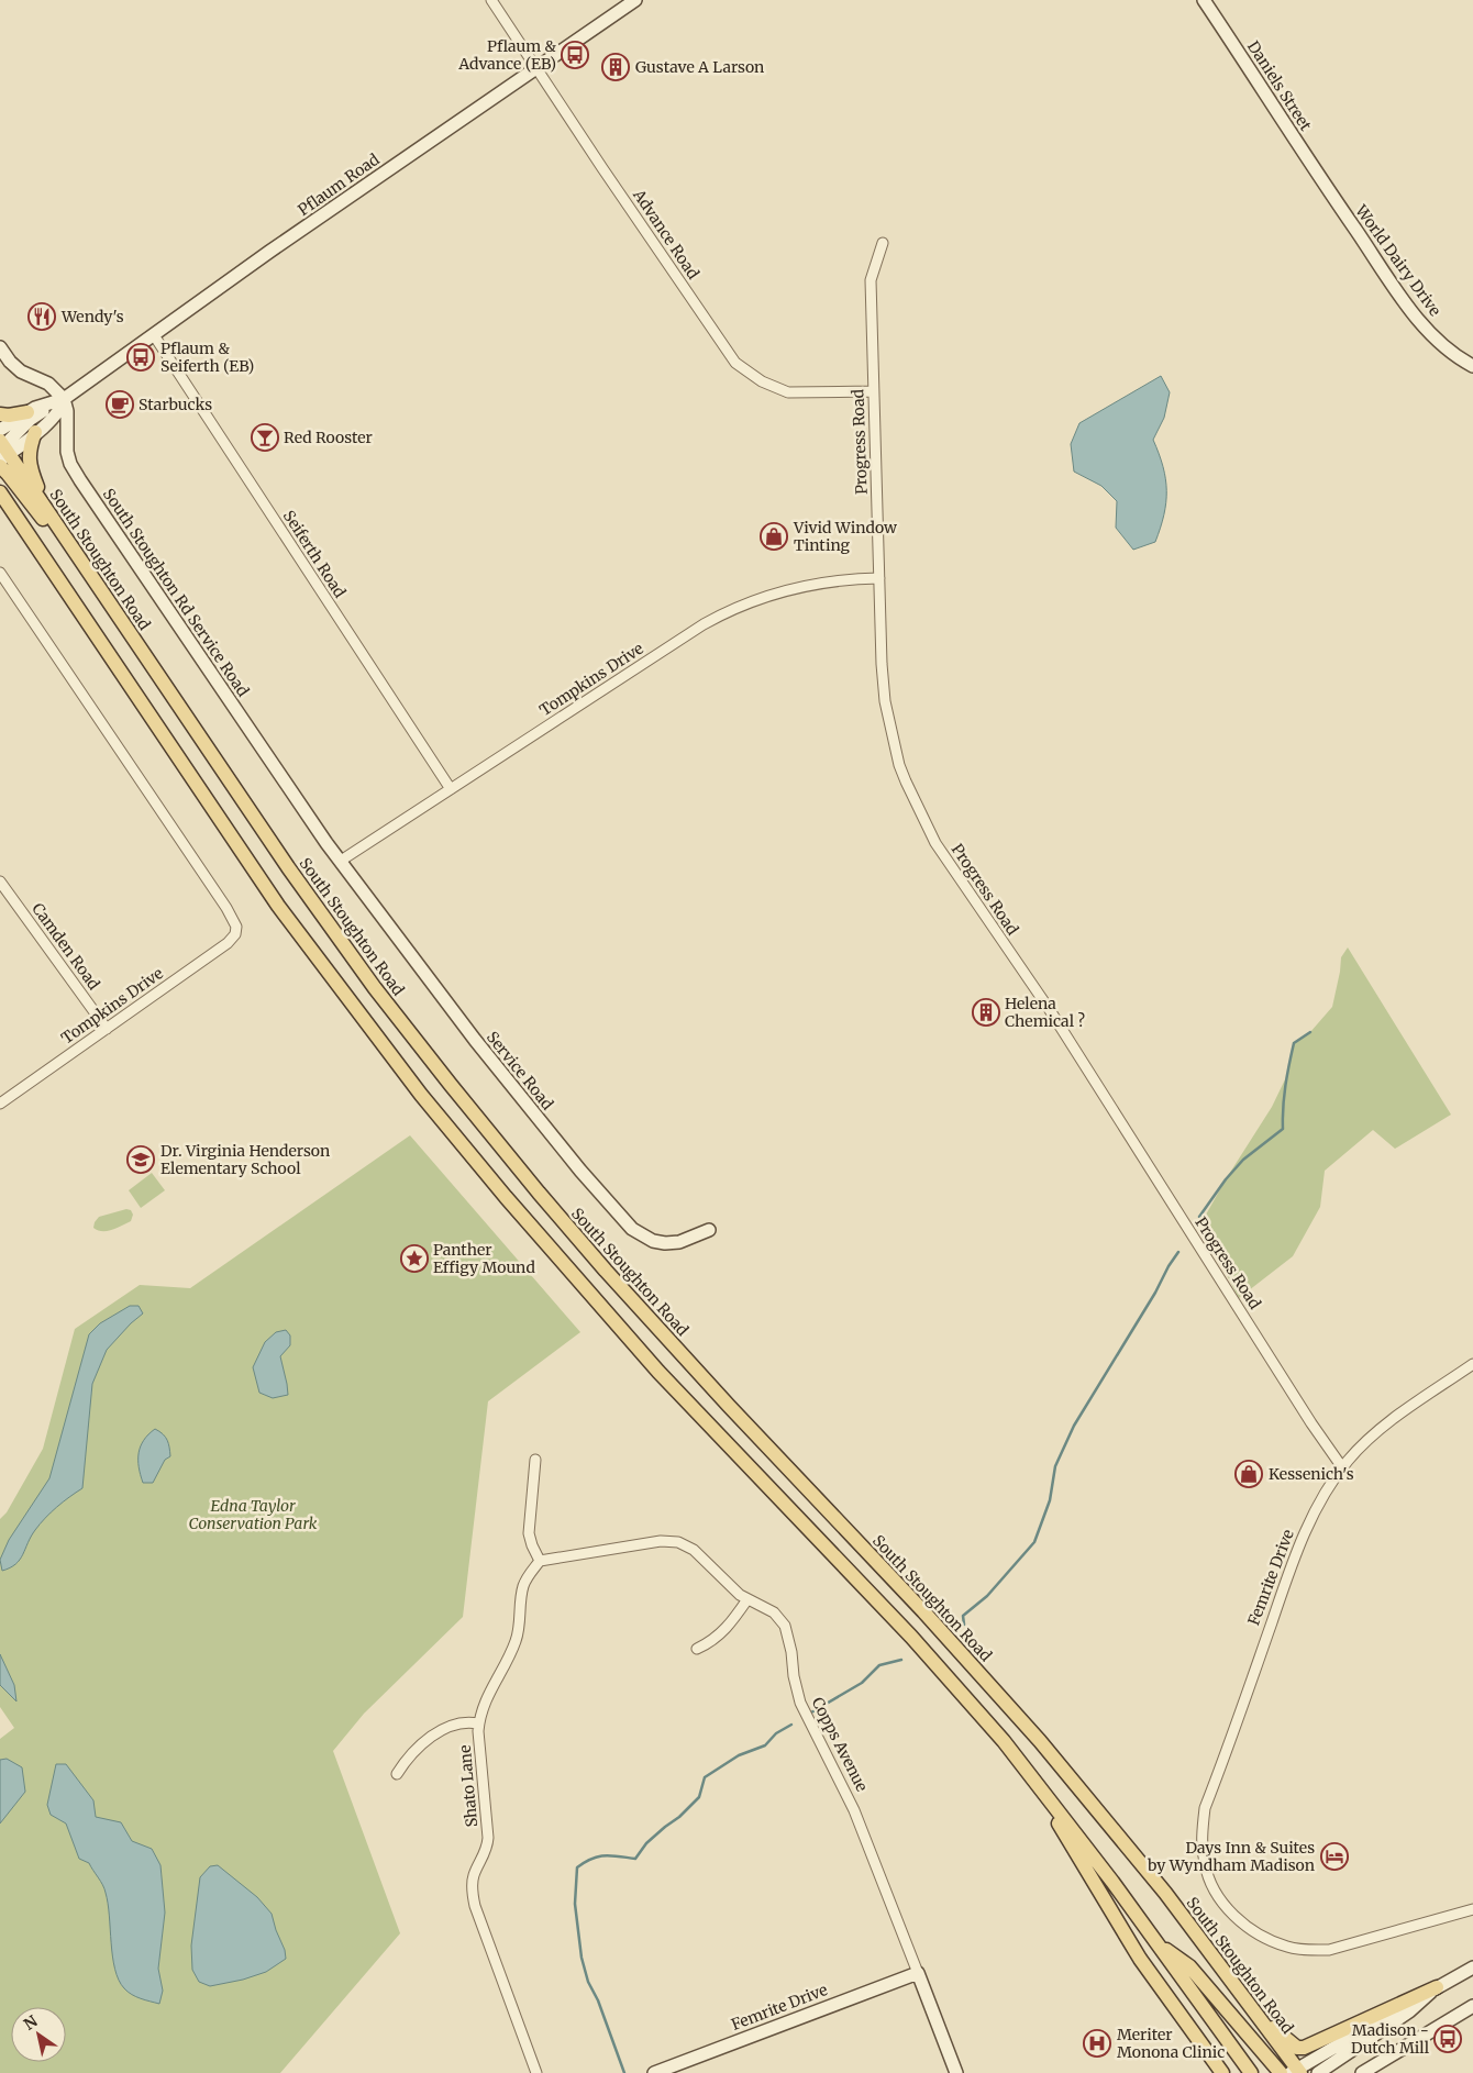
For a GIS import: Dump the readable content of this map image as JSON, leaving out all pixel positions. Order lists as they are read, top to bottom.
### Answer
{
  "streets": {
    "main road": ["South Stoughton Road"],
    "street": [
      "Daniels Street",
      "Pflaum Road",
      "Advance Road",
      "World Dairy Drive",
      "Progress Road",
      "Seiferth Road",
      "South Stoughton Rd Service Road",
      "Tompkins Drive",
      "Camden Road",
      "Service Road",
      "Femrite Drive",
      "Copps Avenue",
      "Shato Lane"
    ]
  },
  "crossings": [
    ["Daniels Street", "World Dairy Drive"],
    ["Pflaum Road", "Advance Road"],
    ["Pflaum Road", "Seiferth Road"],
    ["Pflaum Road", "South Stoughton Road"],
    ["Pflaum Road", "South Stoughton Rd Service Road"],
    ["Advance Road", "Progress Road"],
    ["Progress Road", "Tompkins Drive"],
    ["Progress Road", "Femrite Drive"],
    ["Seiferth Road", "Tompkins Drive"],
    ["South Stoughton Rd Service Road", "Tompkins Drive"],
    ["South Stoughton Rd Service Road", "Service Road"],
    ["Tompkins Drive", "Camden Road"],
    ["Tompkins Drive", "Service Road"],
    ["Femrite Drive", "Copps Avenue"],
    ["Copps Avenue", "Shato Lane"]
  ],
  "parks": ["Edna Taylor Conservation Park"],
  "places": {
    "bus stop": ["Pflaum & Advance (EB)", "Pflaum & Seiferth (EB)", "Madison - Dutch Mill"],
    "building": ["Gustave A Larson", "Helena Chemical ?"],
    "restaurant": ["Wendy's"],
    "cafe": ["Starbucks"],
    "bar": ["Red Rooster"],
    "shop": ["Vivid Window Tinting", "Kessenich's"],
    "school or university": ["Dr. Virginia Henderson Elementary School"],
    "place": ["Panther Effigy Mound"],
    "hotel": ["Days Inn & Suites by Wyndham Madison"],
    "hospital": ["Meriter Monona Clinic"]
  },
  "north": "top left"
}
